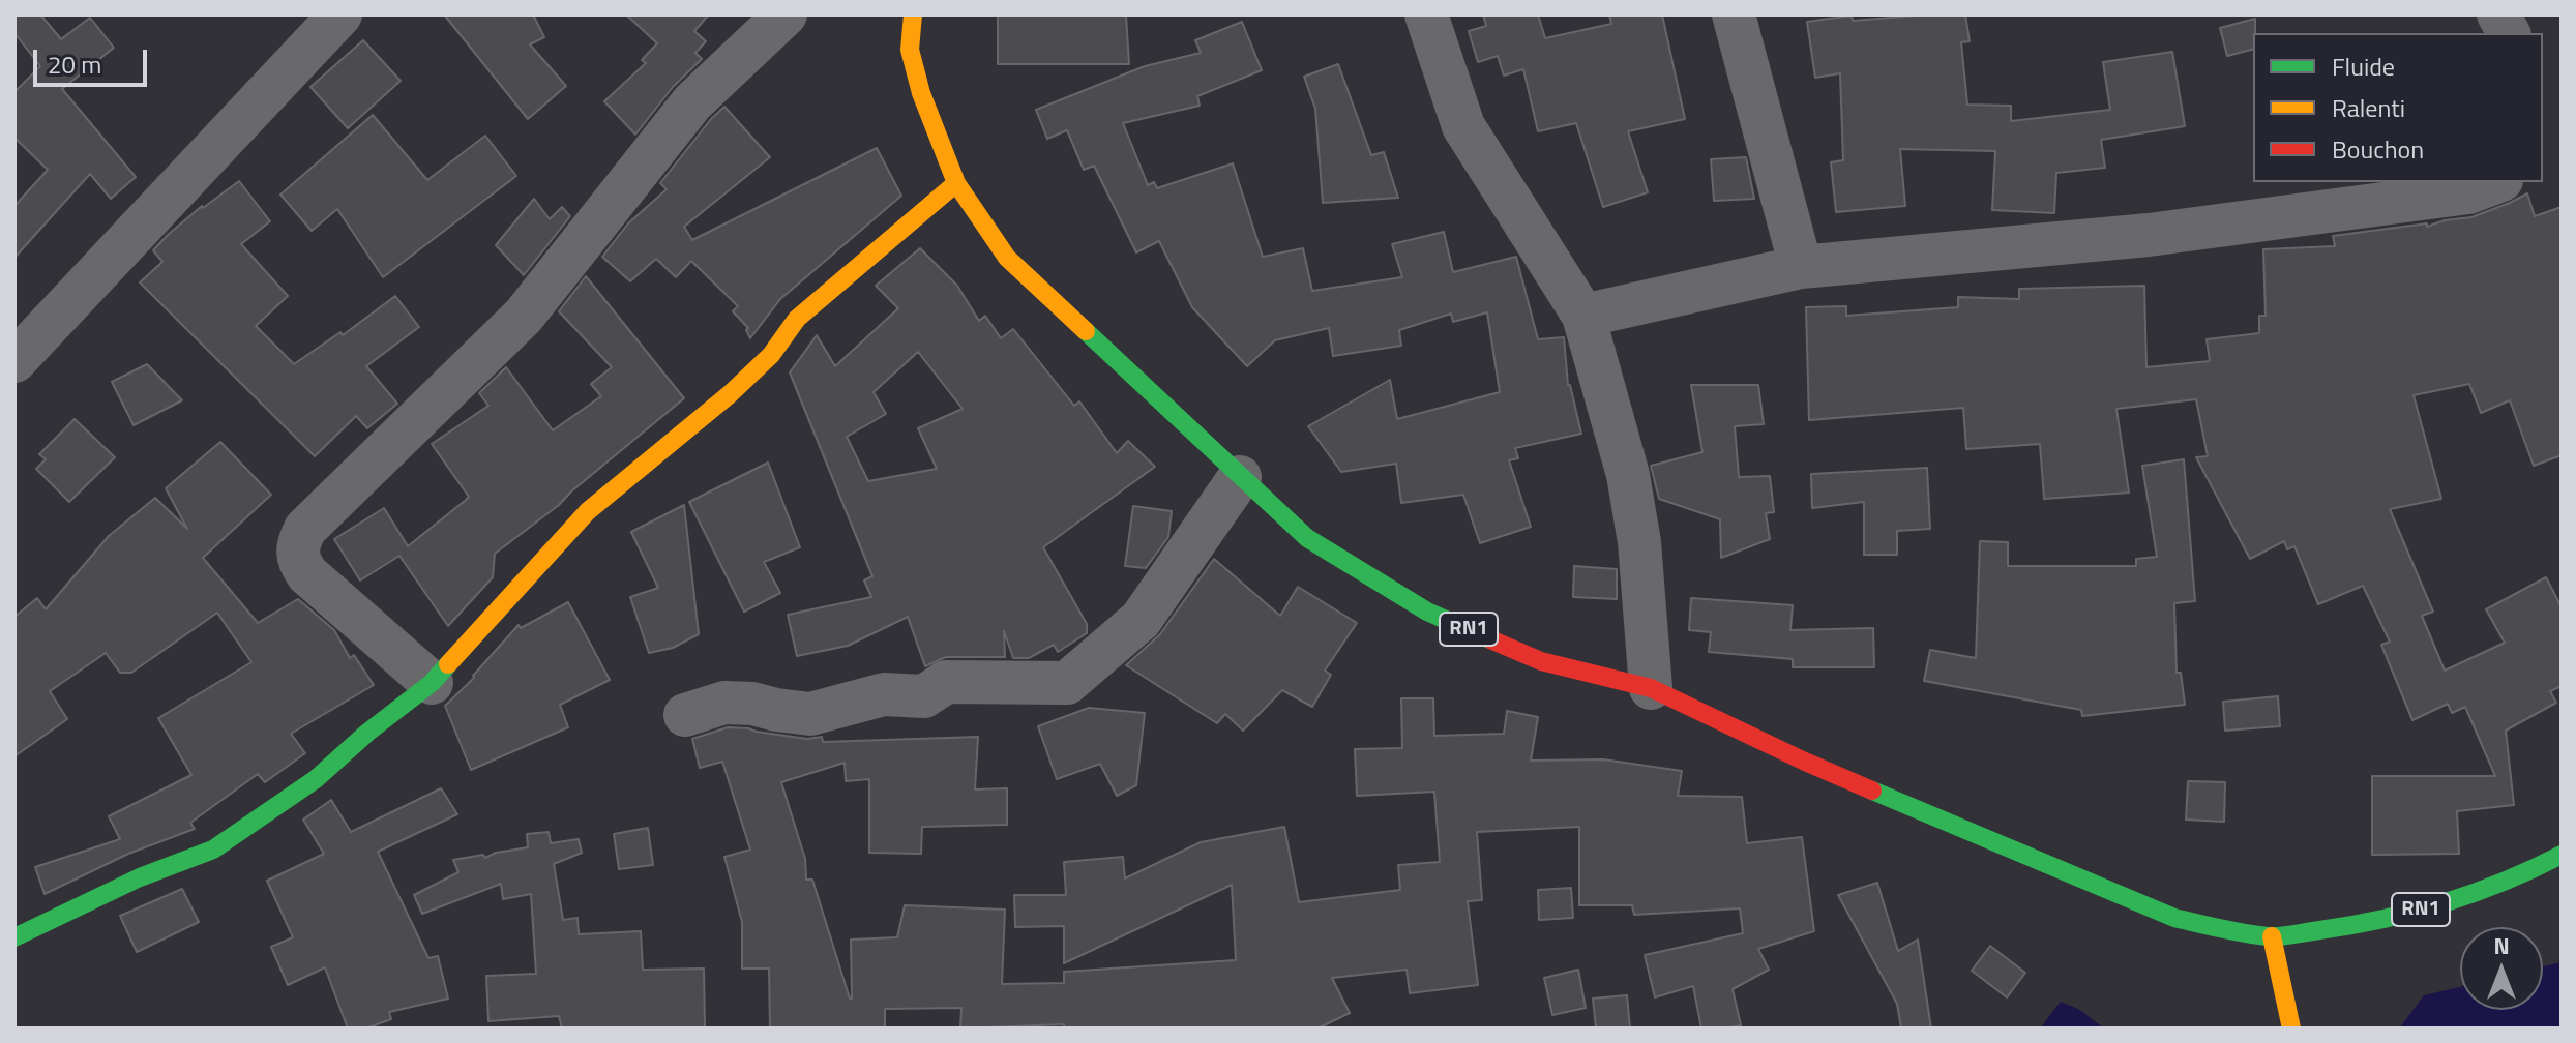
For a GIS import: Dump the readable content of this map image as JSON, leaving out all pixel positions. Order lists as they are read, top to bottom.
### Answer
{
  "streets": {
    "main road": ["RN1"]
  },
  "legend": ["Fluide", "Ralenti", "Bouchon"],
  "scale_bar": "20 m",
  "north": "top"
}
